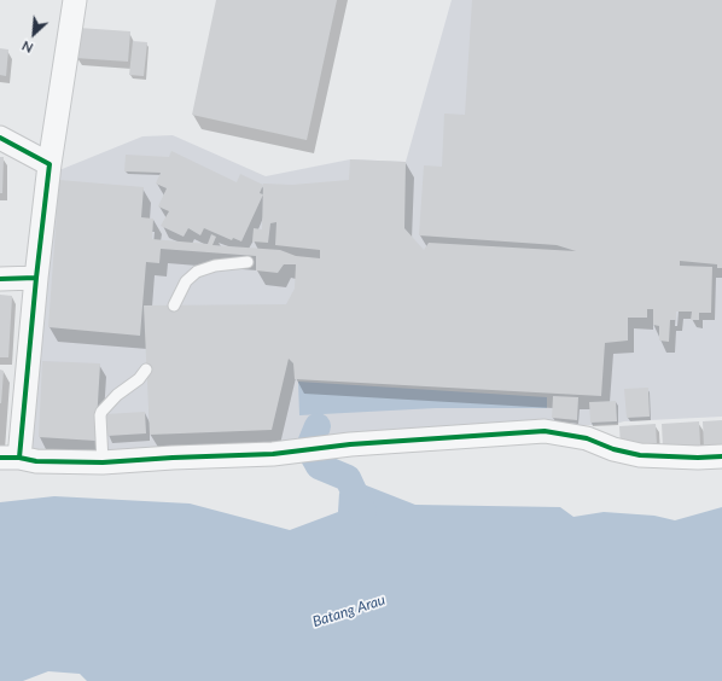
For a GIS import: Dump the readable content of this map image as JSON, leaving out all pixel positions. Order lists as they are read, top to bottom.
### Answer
{
  "water": ["Batang Arau"],
  "north": "bottom left"
}
